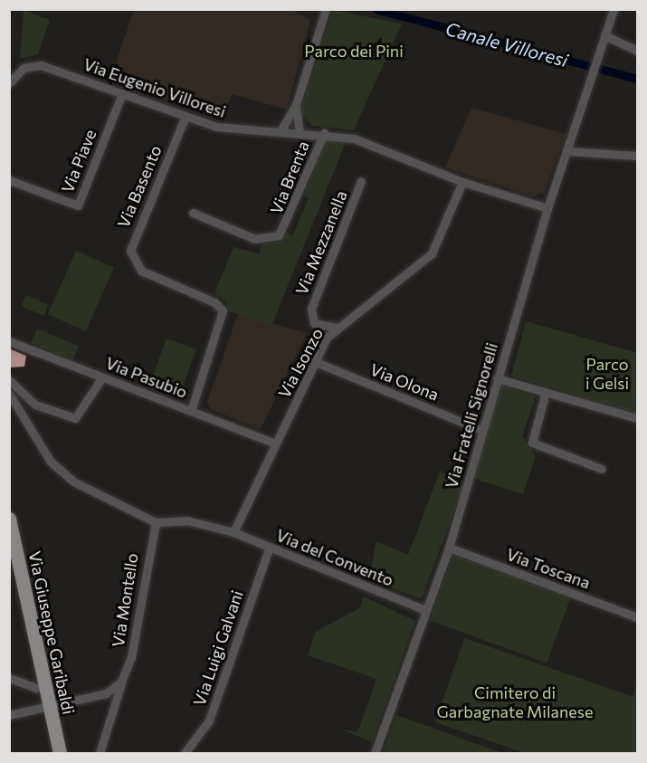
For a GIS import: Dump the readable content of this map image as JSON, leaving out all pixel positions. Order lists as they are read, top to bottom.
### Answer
{
  "streets": {
    "main road": ["Via Giuseppe Garibaldi"],
    "street": [
      "Via Eugenio Villoresi",
      "Via Piave",
      "Via Brenta",
      "Via Basento",
      "Via Mezzanella",
      "Via Isonzo",
      "Via Pasubio",
      "Via Olona",
      "Via Fratelli Signorelli",
      "Via del Convento",
      "Via Toscana",
      "Via Montello",
      "Via Luigi Galvani"
    ]
  },
  "crossings": [
    ["Via Eugenio Villoresi", "Via Piave"],
    ["Via Eugenio Villoresi", "Via Brenta"],
    ["Via Eugenio Villoresi", "Via Basento"],
    ["Via Eugenio Villoresi", "Via Isonzo"],
    ["Via Eugenio Villoresi", "Via Fratelli Signorelli"],
    ["Via Basento", "Via Pasubio"],
    ["Via Mezzanella", "Via Isonzo"],
    ["Via Isonzo", "Via Pasubio"],
    ["Via Isonzo", "Via Olona"],
    ["Via Isonzo", "Via del Convento"],
    ["Via Olona", "Via Fratelli Signorelli"],
    ["Via Fratelli Signorelli", "Via del Convento"],
    ["Via Fratelli Signorelli", "Via Toscana"],
    ["Via del Convento", "Via Montello"],
    ["Via del Convento", "Via Luigi Galvani"]
  ],
  "water": ["Canale Villoresi"],
  "parks": ["Parco dei Pini", "Parco i Gelsi", "Cimitero di Garbagnate Milanese"]
}
